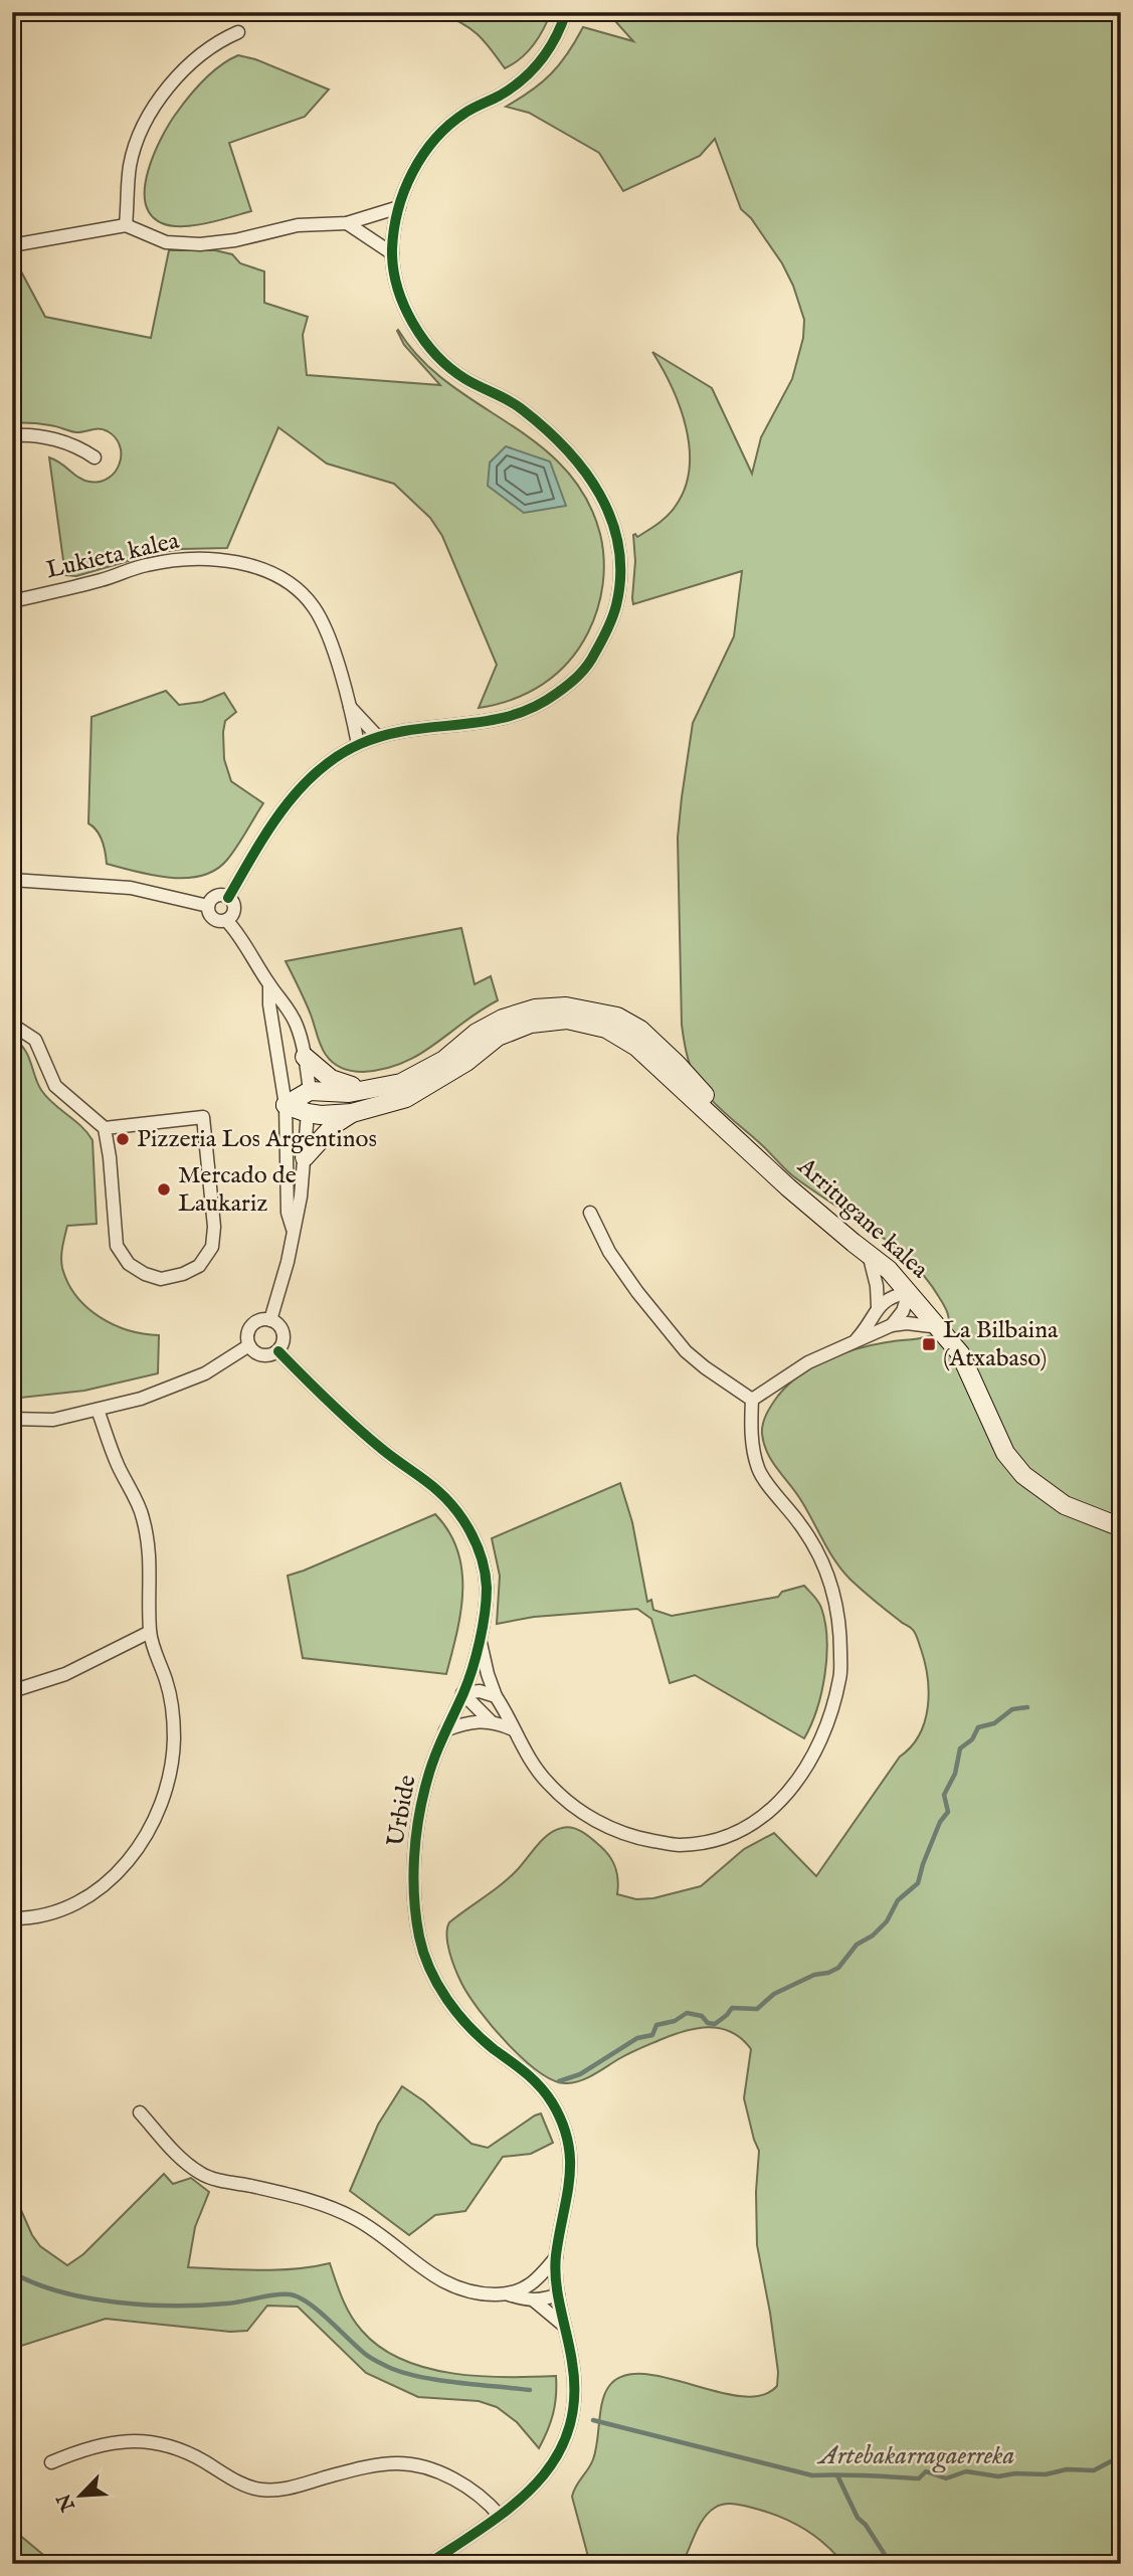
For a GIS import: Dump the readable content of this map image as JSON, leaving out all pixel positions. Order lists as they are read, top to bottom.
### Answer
{
  "streets": {
    "street": ["Lukieta kalea", "Arritugane kalea", "Urbide"]
  },
  "water": ["Artebakarragaerreka"],
  "places": {
    "other": ["Pizzeria Los Argentinos", "Mercado de Laukariz"],
    "transit": ["La Bilbaina (Atxabaso)"]
  },
  "north": "bottom left"
}
